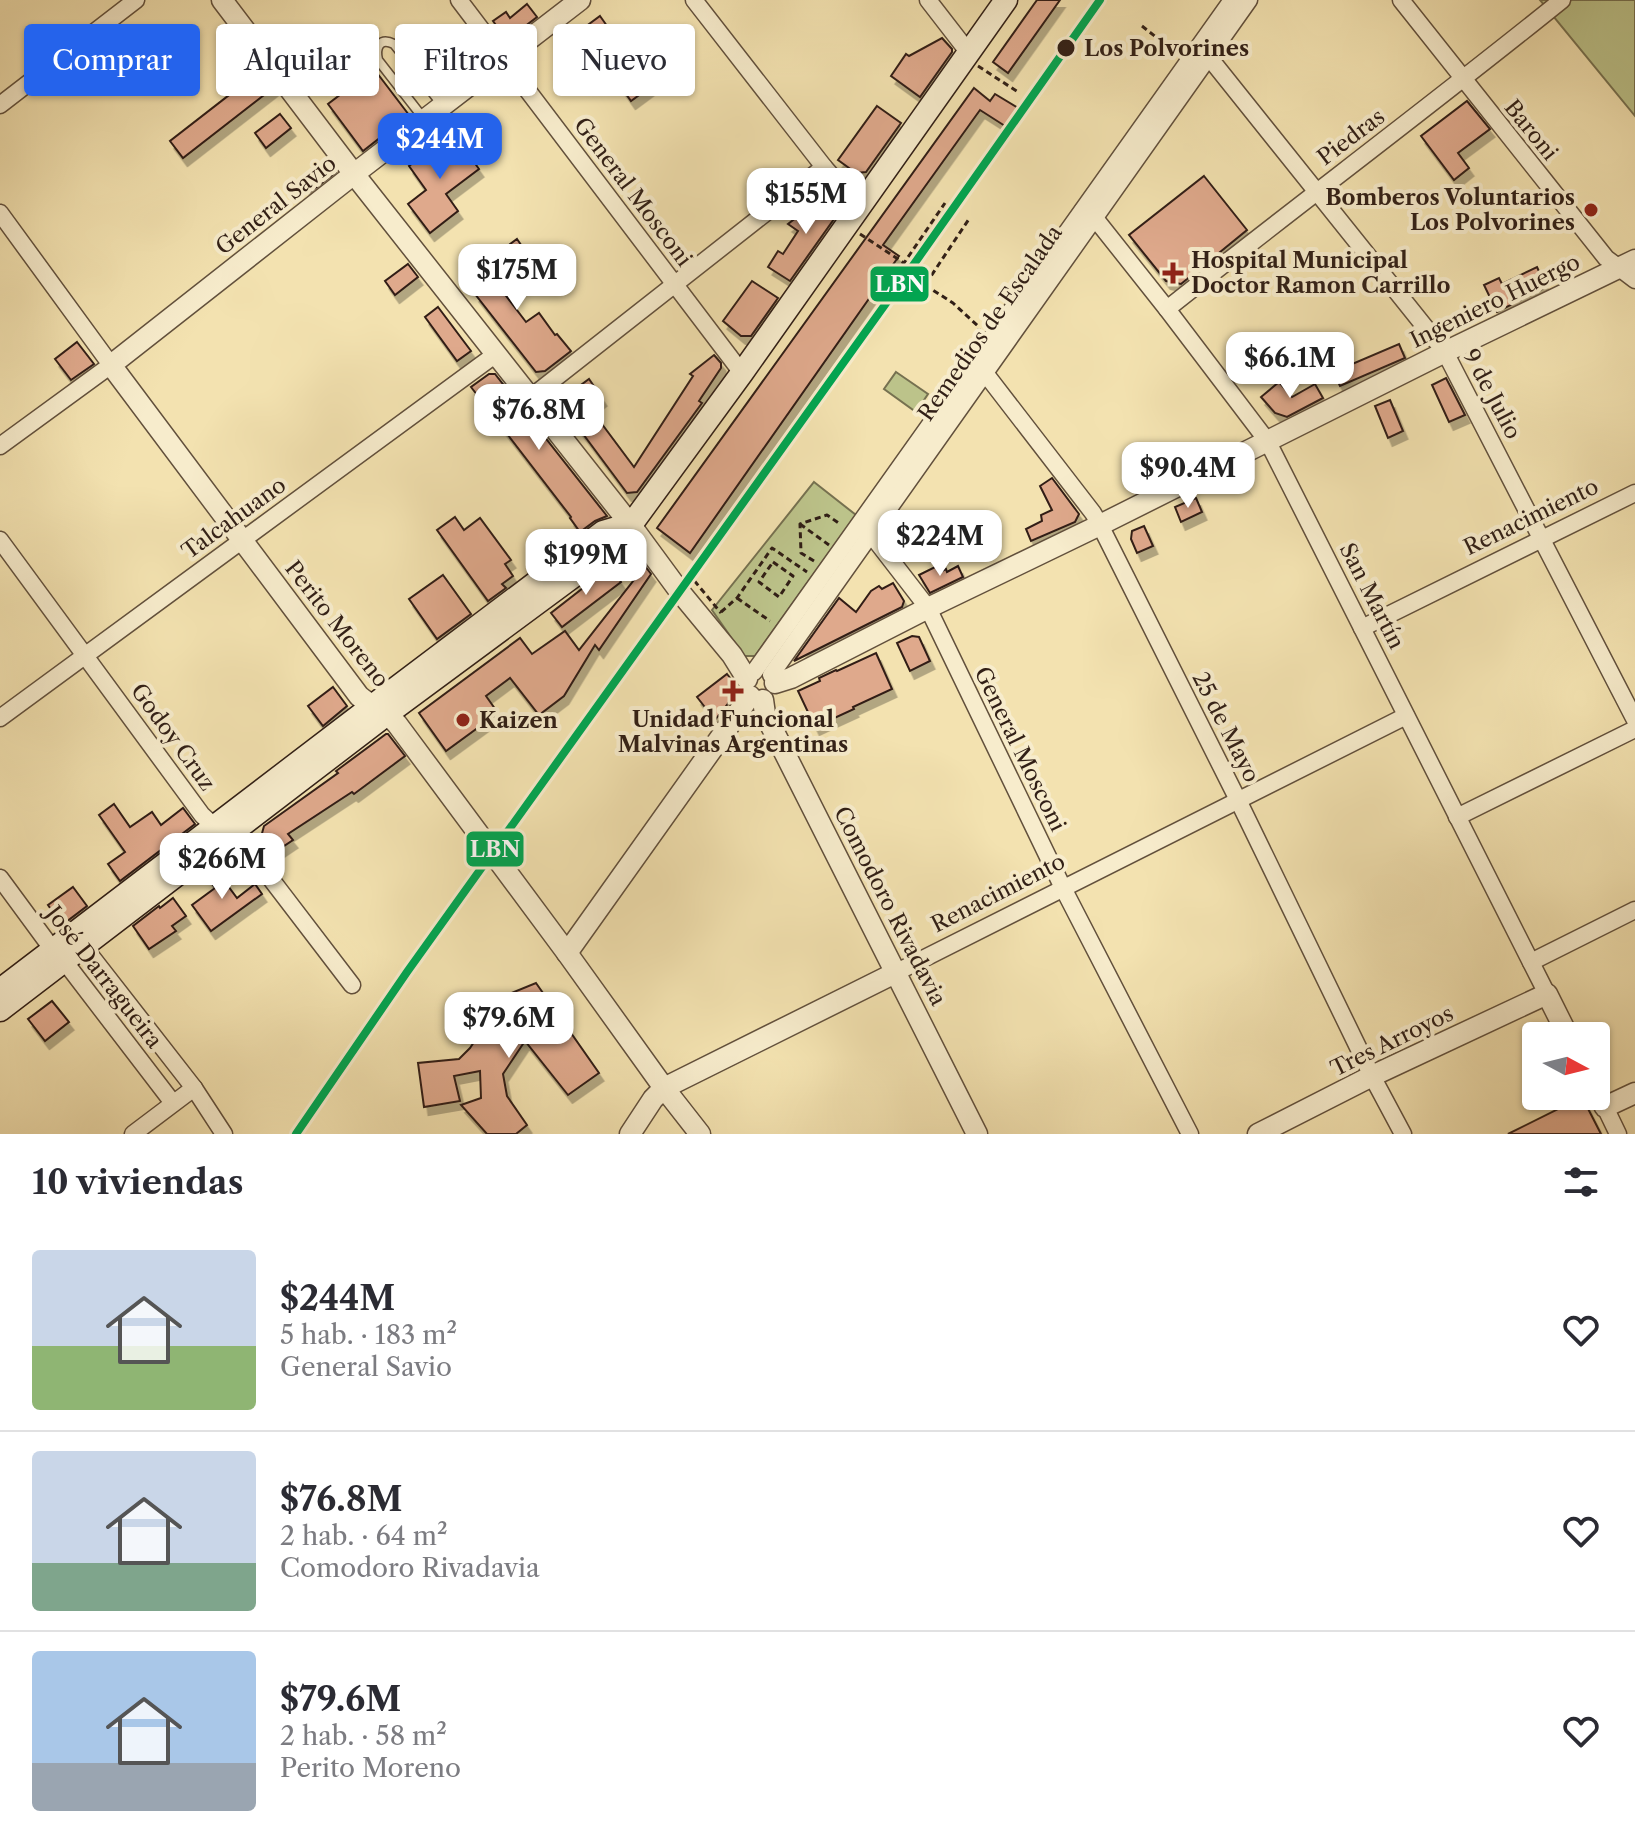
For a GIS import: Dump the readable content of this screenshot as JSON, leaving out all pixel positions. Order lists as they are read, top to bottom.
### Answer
{
  "streets": {
    "street": [
      "Baroni",
      "Piedras",
      "General Mosconi",
      "General Savio",
      "Ingeniero Huergo",
      "Remedios de Escalada",
      "9 de Julio",
      "Renacimiento",
      "Talcahuano",
      "San Martín",
      "Perito Moreno",
      "25 de Mayo",
      "Godoy Cruz",
      "Comodoro Rivadavia",
      "José Darragueira",
      "Tres Arroyos"
    ]
  },
  "crossings": [
    ["Baroni", "Piedras"],
    ["Baroni", "Ingeniero Huergo"],
    ["Piedras", "9 de Julio"],
    ["Piedras", "San Martín"],
    ["General Mosconi", "Ingeniero Huergo"],
    ["General Mosconi", "Remedios de Escalada"],
    ["General Mosconi", "Renacimiento"],
    ["General Savio", "Perito Moreno"],
    ["General Savio", "Comodoro Rivadavia"],
    ["Ingeniero Huergo", "Remedios de Escalada"],
    ["Ingeniero Huergo", "9 de Julio"],
    ["Ingeniero Huergo", "San Martín"],
    ["Ingeniero Huergo", "25 de Mayo"],
    ["Ingeniero Huergo", "Comodoro Rivadavia"],
    ["Remedios de Escalada", "9 de Julio"],
    ["Remedios de Escalada", "San Martín"],
    ["Remedios de Escalada", "Perito Moreno"],
    ["Remedios de Escalada", "25 de Mayo"],
    ["Remedios de Escalada", "Comodoro Rivadavia"],
    ["9 de Julio", "Renacimiento"],
    ["Renacimiento", "San Martín"],
    ["Renacimiento", "Perito Moreno"],
    ["Renacimiento", "25 de Mayo"],
    ["Renacimiento", "Comodoro Rivadavia"],
    ["Talcahuano", "Perito Moreno"],
    ["Talcahuano", "Godoy Cruz"],
    ["Talcahuano", "Comodoro Rivadavia"],
    ["San Martín", "Tres Arroyos"],
    ["25 de Mayo", "Tres Arroyos"]
  ],
  "places": {
    "other": ["Los Polvorines", "Bomberos Voluntarios Los Polvorines", "Kaizen"],
    "health": ["Hospital Municipal Doctor Ramon Carrillo", "Unidad Funcional Malvinas Argentinas"]
  },
  "lines": ["transit line LBN"],
  "north": "right",
  "page": {
    "chip": [
      "Comprar",
      "Alquilar",
      "Filtros",
      "Nuevo"
    ],
    "price": [
      "$244M",
      "$155M",
      "$175M",
      "$66.1M",
      "$76.8M",
      "$90.4M",
      "$224M",
      "$199M",
      "$266M",
      "$79.6M"
    ],
    "heading": "10 viviendas",
    "list": [
      {
        "name": "$244M",
        "note": "5 hab. · 183 m² · General Savio"
      },
      {
        "name": "$76.8M",
        "note": "2 hab. · 64 m² · Comodoro Rivadavia"
      },
      {
        "name": "$79.6M",
        "note": "2 hab. · 58 m² · Perito Moreno"
      }
    ]
  }
}
